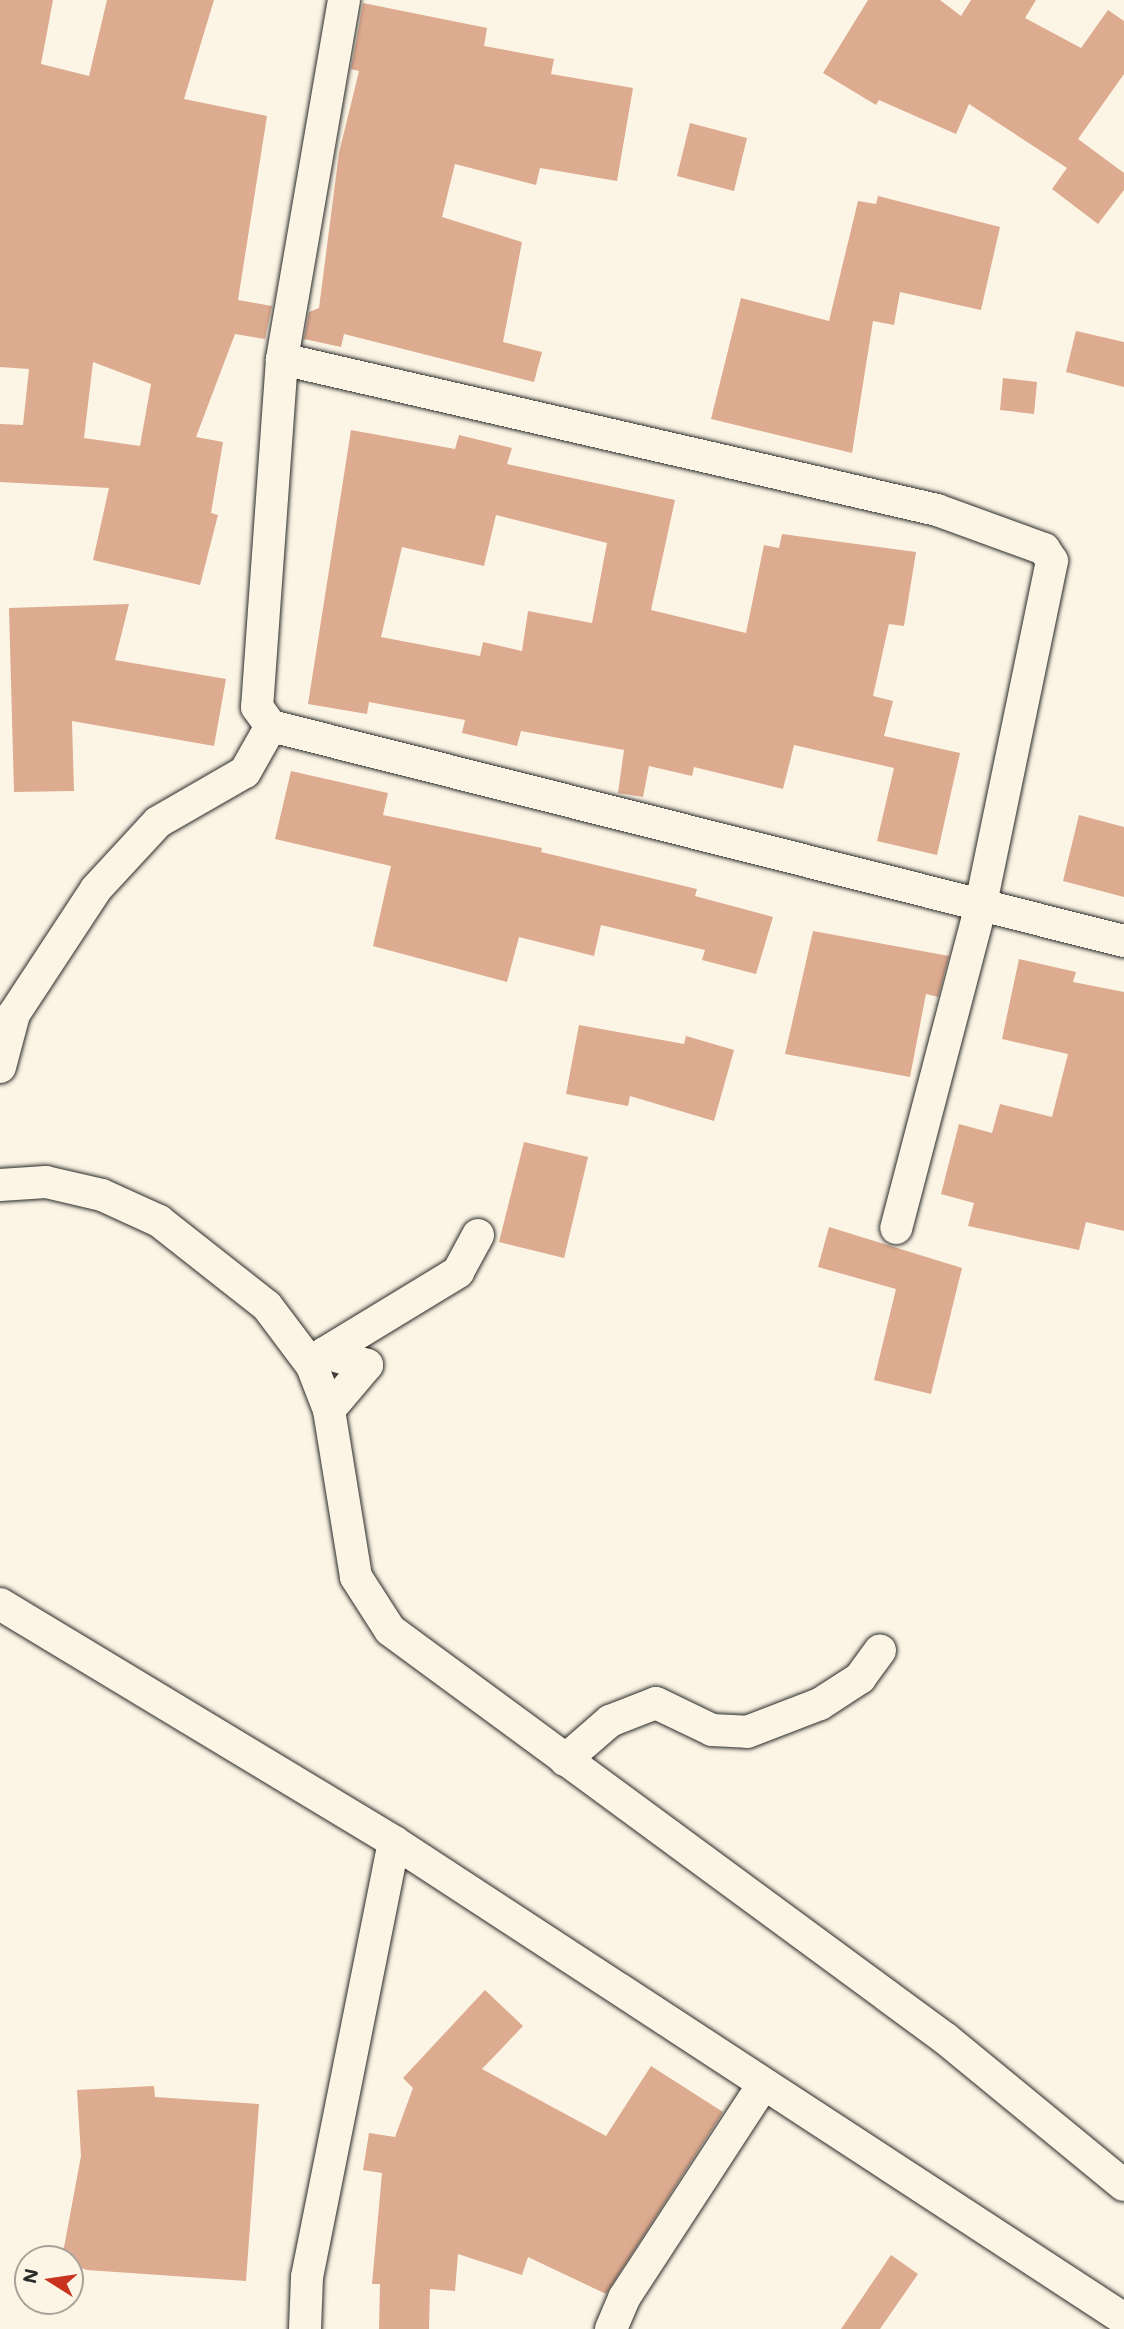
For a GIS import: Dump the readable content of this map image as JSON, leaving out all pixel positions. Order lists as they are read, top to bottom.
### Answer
{
  "north": "left"
}
